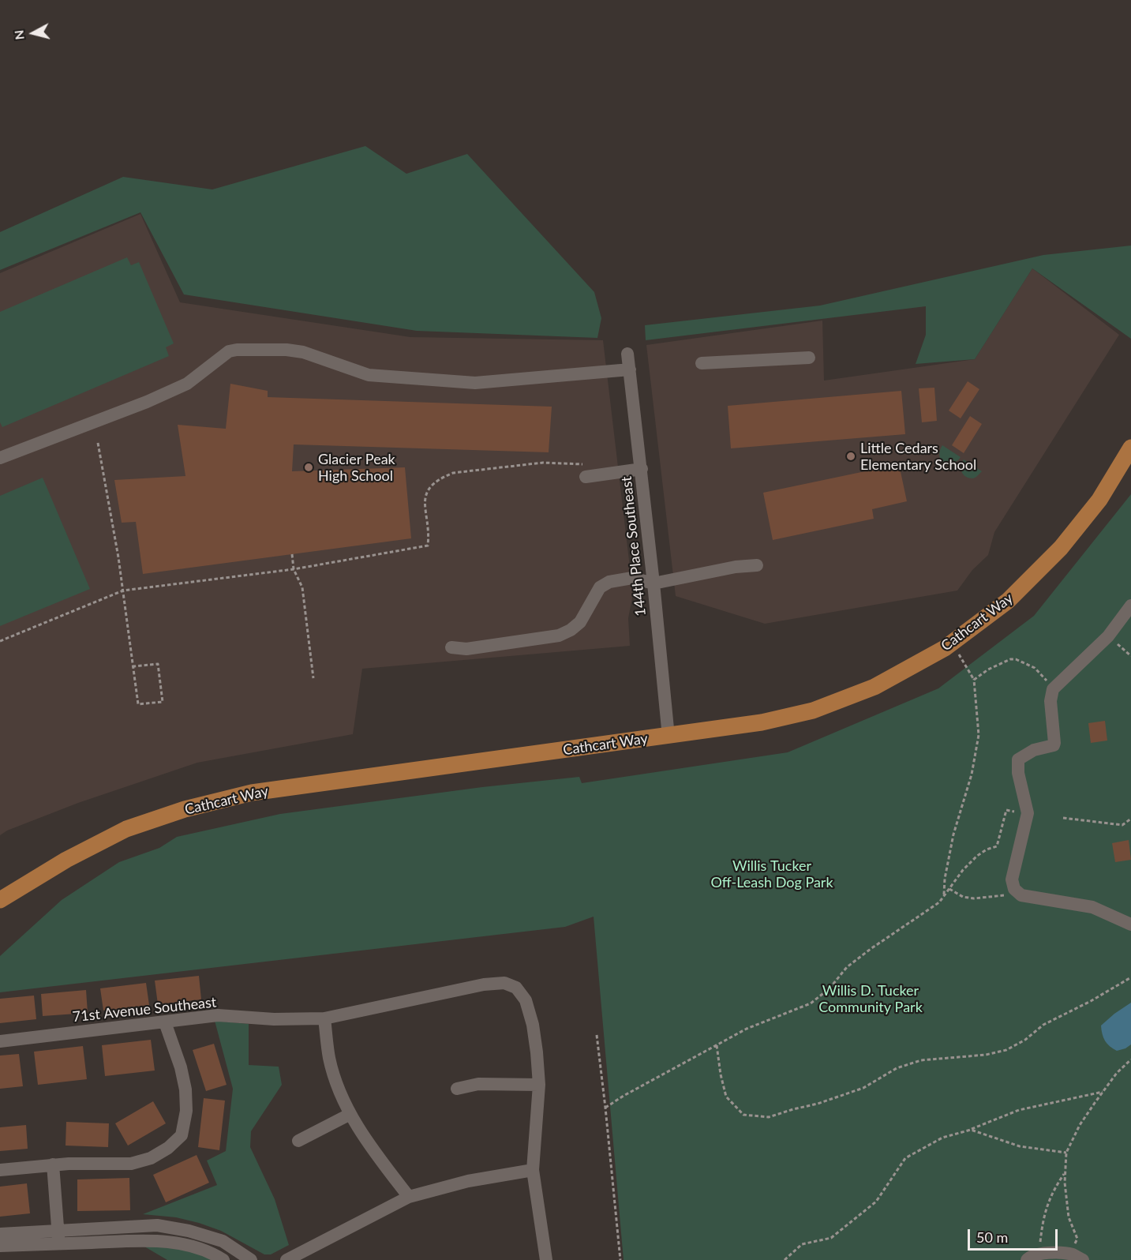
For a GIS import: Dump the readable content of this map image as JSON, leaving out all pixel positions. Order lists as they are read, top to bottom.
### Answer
{
  "streets": {
    "main road": ["Cathcart Way"],
    "street": ["144th Place Southeast", "71st Avenue Southeast"]
  },
  "crossings": [
    ["144th Place Southeast", "Cathcart Way"]
  ],
  "parks": ["Willis Tucker Off-Leash Dog Park", "Willis D. Tucker Community Park"],
  "places": ["Little Cedars Elementary School", "Glacier Peak High School"],
  "scale_bar": "50 m",
  "north": "left"
}
